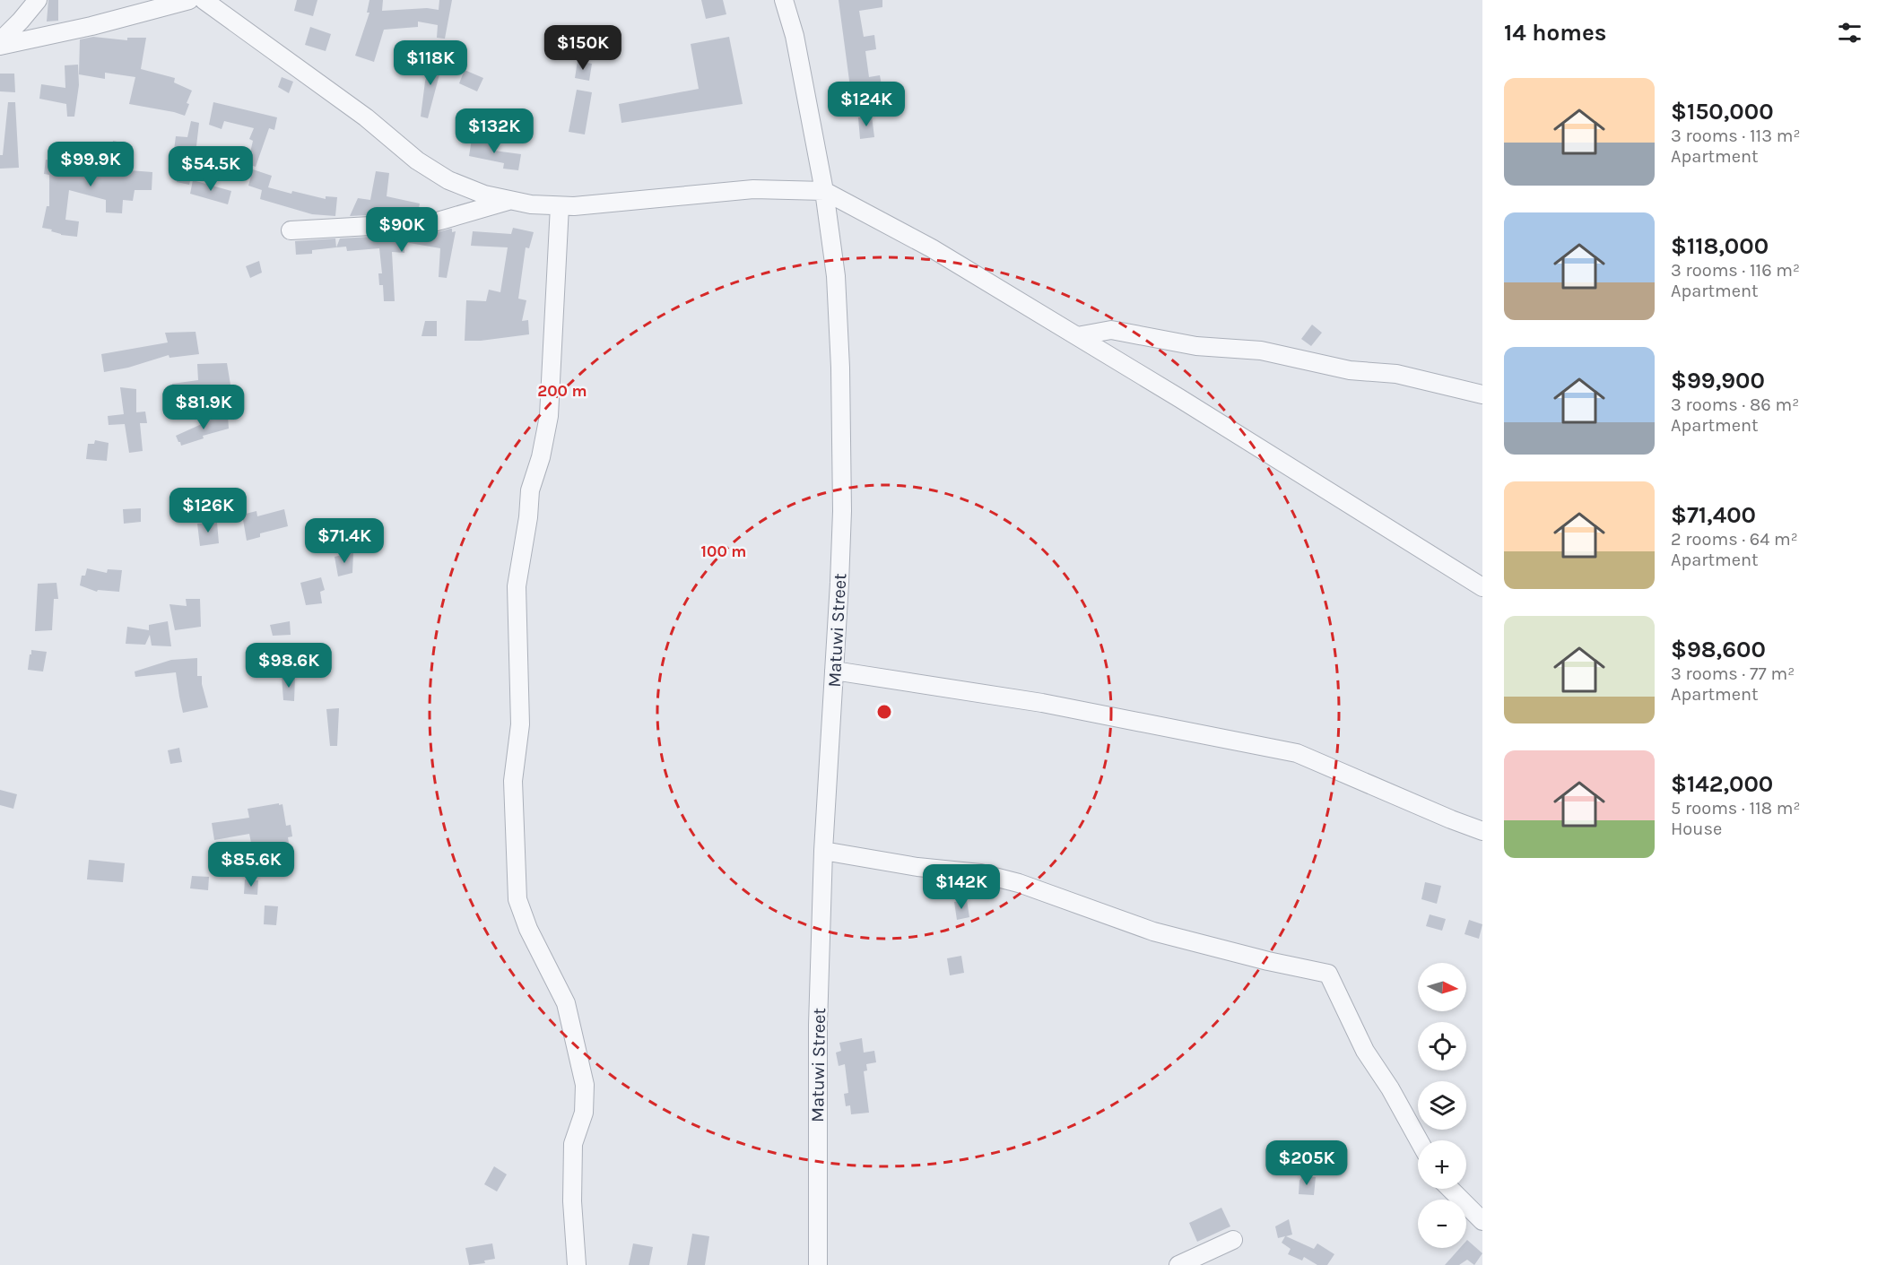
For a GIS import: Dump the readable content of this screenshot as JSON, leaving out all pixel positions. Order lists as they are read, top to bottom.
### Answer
{
  "streets": {
    "street": ["Matuwi Street"]
  },
  "north": "right",
  "page": {
    "heading": "14 homes",
    "price": [
      "$150K",
      "$118K",
      "$124K",
      "$132K",
      "$99.9K",
      "$54.5K",
      "$90K",
      "$81.9K",
      "$126K",
      "$71.4K",
      "$98.6K",
      "$85.6K",
      "$142K",
      "$205K"
    ],
    "list": [
      {
        "name": "$150,000",
        "note": "3 rooms · 113 m² · Apartment"
      },
      {
        "name": "$118,000",
        "note": "3 rooms · 116 m² · Apartment"
      },
      {
        "name": "$99,900",
        "note": "3 rooms · 86 m² · Apartment"
      },
      {
        "name": "$71,400",
        "note": "2 rooms · 64 m² · Apartment"
      },
      {
        "name": "$98,600",
        "note": "3 rooms · 77 m² · Apartment"
      },
      {
        "name": "$142,000",
        "note": "5 rooms · 118 m² · House"
      }
    ],
    "map_buttons": ["+", "−"]
  },
  "rings": ["200 m", "100 m"]
}
